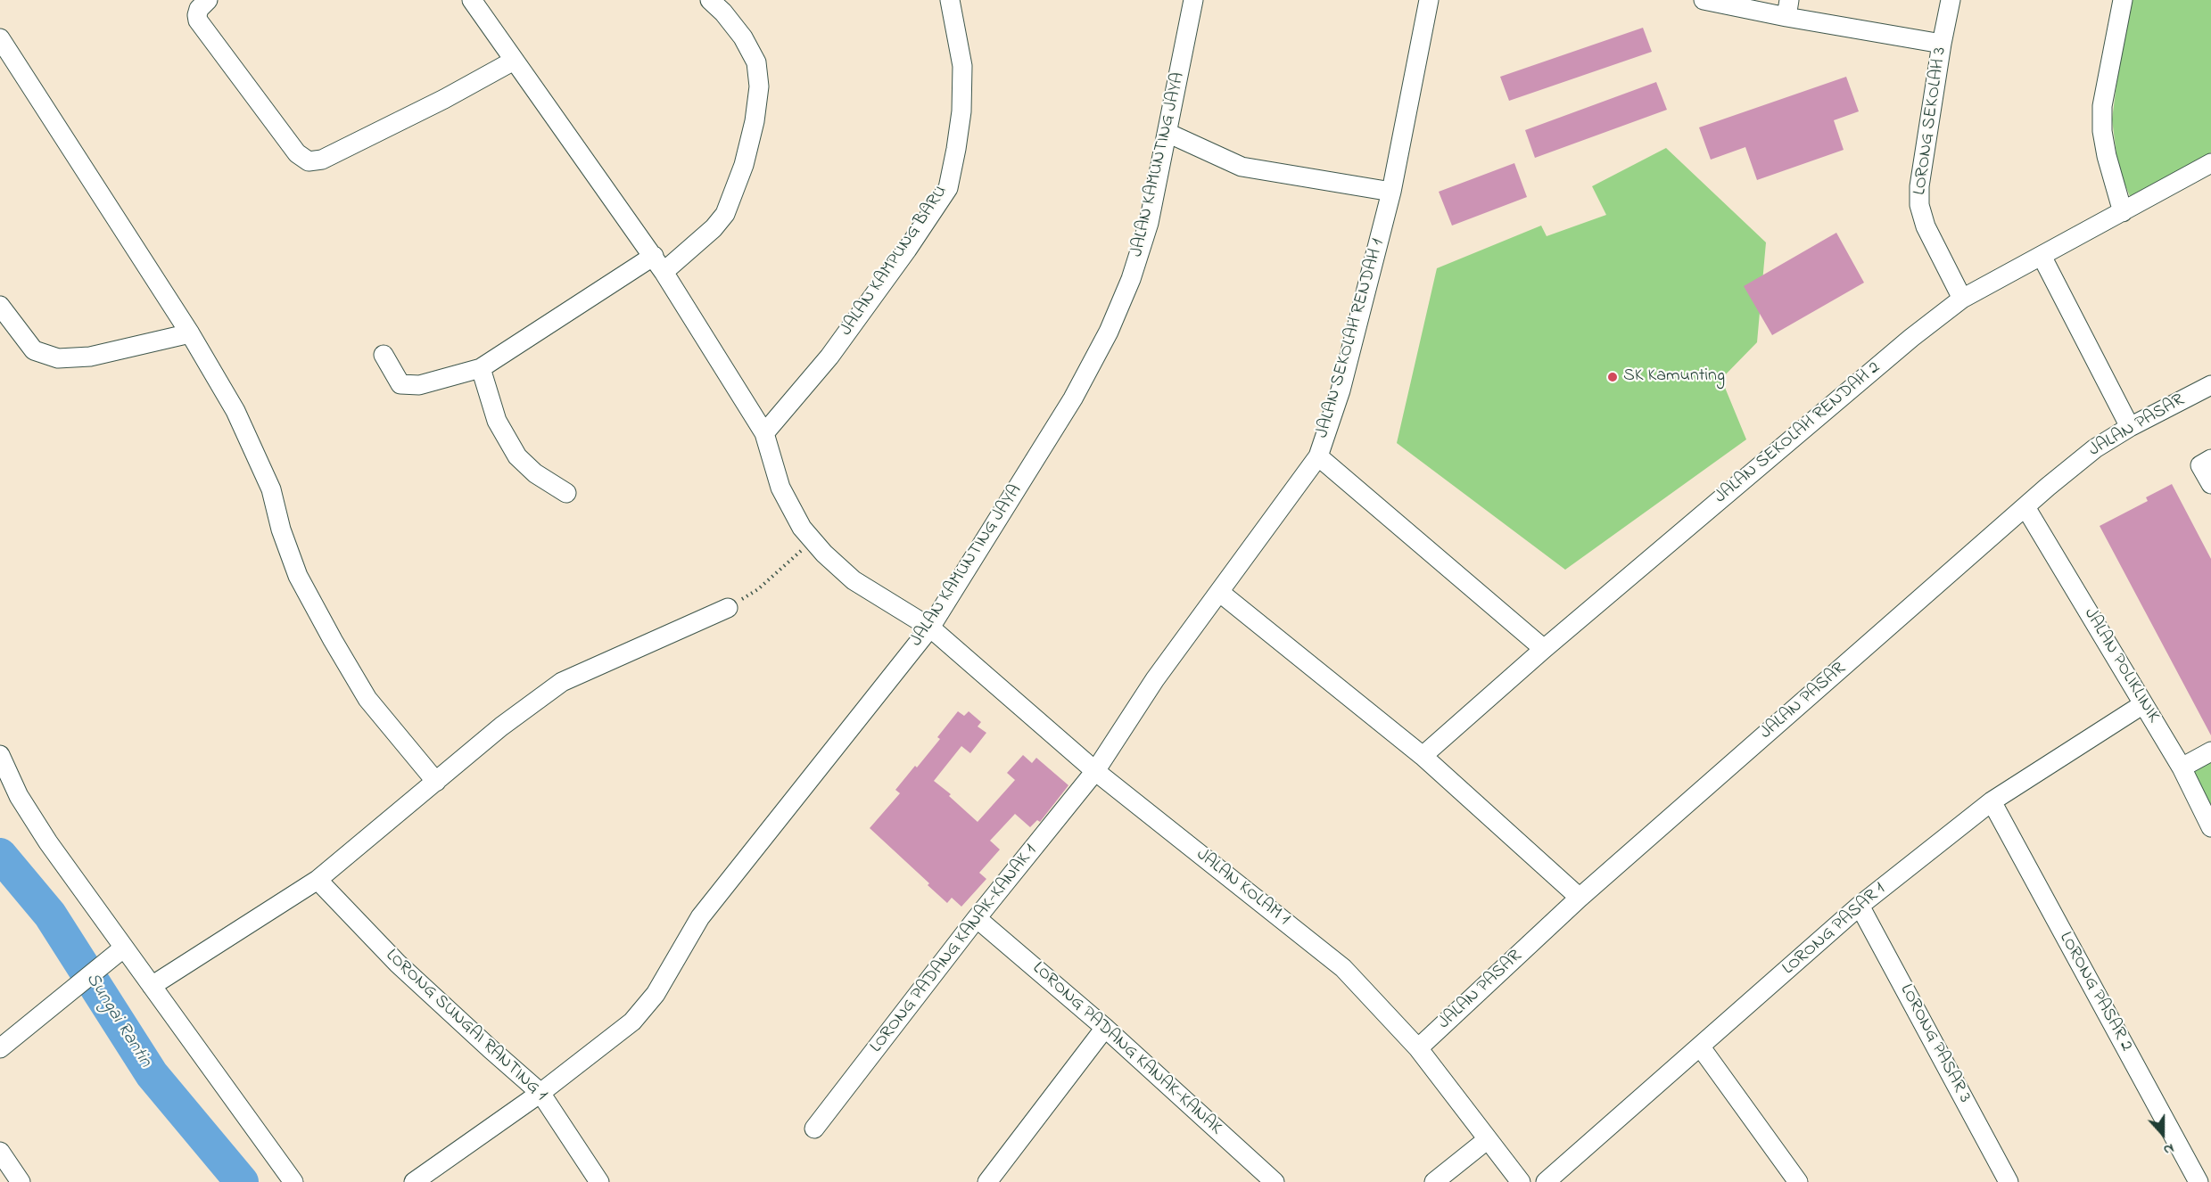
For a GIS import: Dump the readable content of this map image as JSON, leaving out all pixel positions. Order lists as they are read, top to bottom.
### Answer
{
  "streets": {
    "street": [
      "LORONG SEKOLAH 3",
      "JALAN KAMUNTING JAYA",
      "JALAN KAMPUNG BARU",
      "JALAN SEKOLAH RENDAH 1",
      "JALAN PASAR",
      "JALAN SEKOLAH RENDAH 2",
      "JALAN POLIKLINIK",
      "JALAN KOLAM 1",
      "LORONG PASAR 1",
      "LORONG PADANG KANAK-KANAK 1",
      "LORONG PASAR 2",
      "LORONG SUNGAI RANTING 1",
      "LORONG PASAR 3",
      "LORONG PADANG KANAK-KANAK"
    ]
  },
  "crossings": [
    ["LORONG SEKOLAH 3", "JALAN SEKOLAH RENDAH 2"],
    ["JALAN KAMUNTING JAYA", "JALAN KOLAM 1"],
    ["JALAN KAMUNTING JAYA", "LORONG SUNGAI RANTING 1"],
    ["JALAN KAMPUNG BARU", "JALAN KOLAM 1"],
    ["JALAN SEKOLAH RENDAH 1", "JALAN KOLAM 1"],
    ["JALAN SEKOLAH RENDAH 1", "LORONG PADANG KANAK-KANAK 1"],
    ["JALAN PASAR", "JALAN POLIKLINIK"],
    ["JALAN PASAR", "JALAN KOLAM 1"],
    ["JALAN POLIKLINIK", "LORONG PASAR 1"],
    ["JALAN KOLAM 1", "LORONG PADANG KANAK-KANAK 1"],
    ["LORONG PASAR 1", "LORONG PASAR 2"],
    ["LORONG PASAR 1", "LORONG PASAR 3"],
    ["LORONG PADANG KANAK-KANAK 1", "LORONG PADANG KANAK-KANAK"]
  ],
  "water": ["Sungai Rantin"],
  "places": ["SK Kamunting"],
  "north": "bottom"
}
